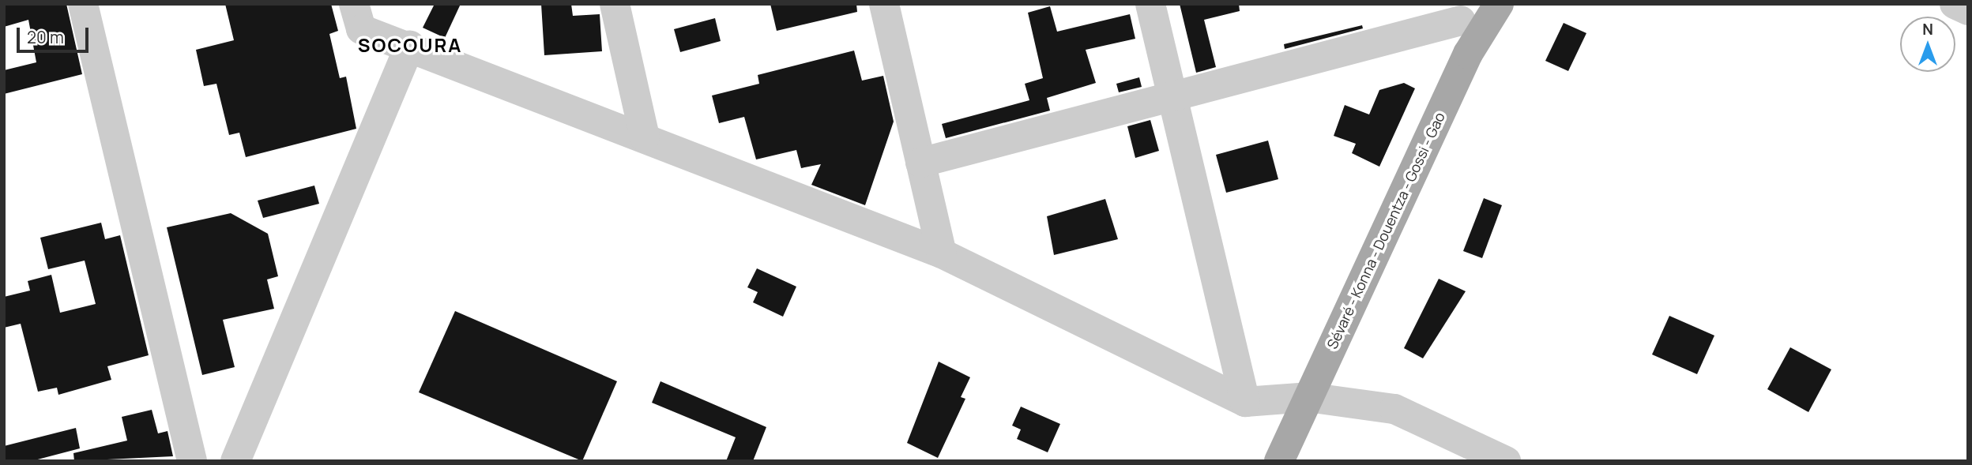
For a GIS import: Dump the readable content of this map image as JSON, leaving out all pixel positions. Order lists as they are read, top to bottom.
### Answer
{
  "streets": {
    "main road": ["Sévaré - Konna - Douentza - Gossi - Gao"]
  },
  "districts": ["SOCOURA"],
  "scale_bar": "20 m",
  "north": "top"
}
